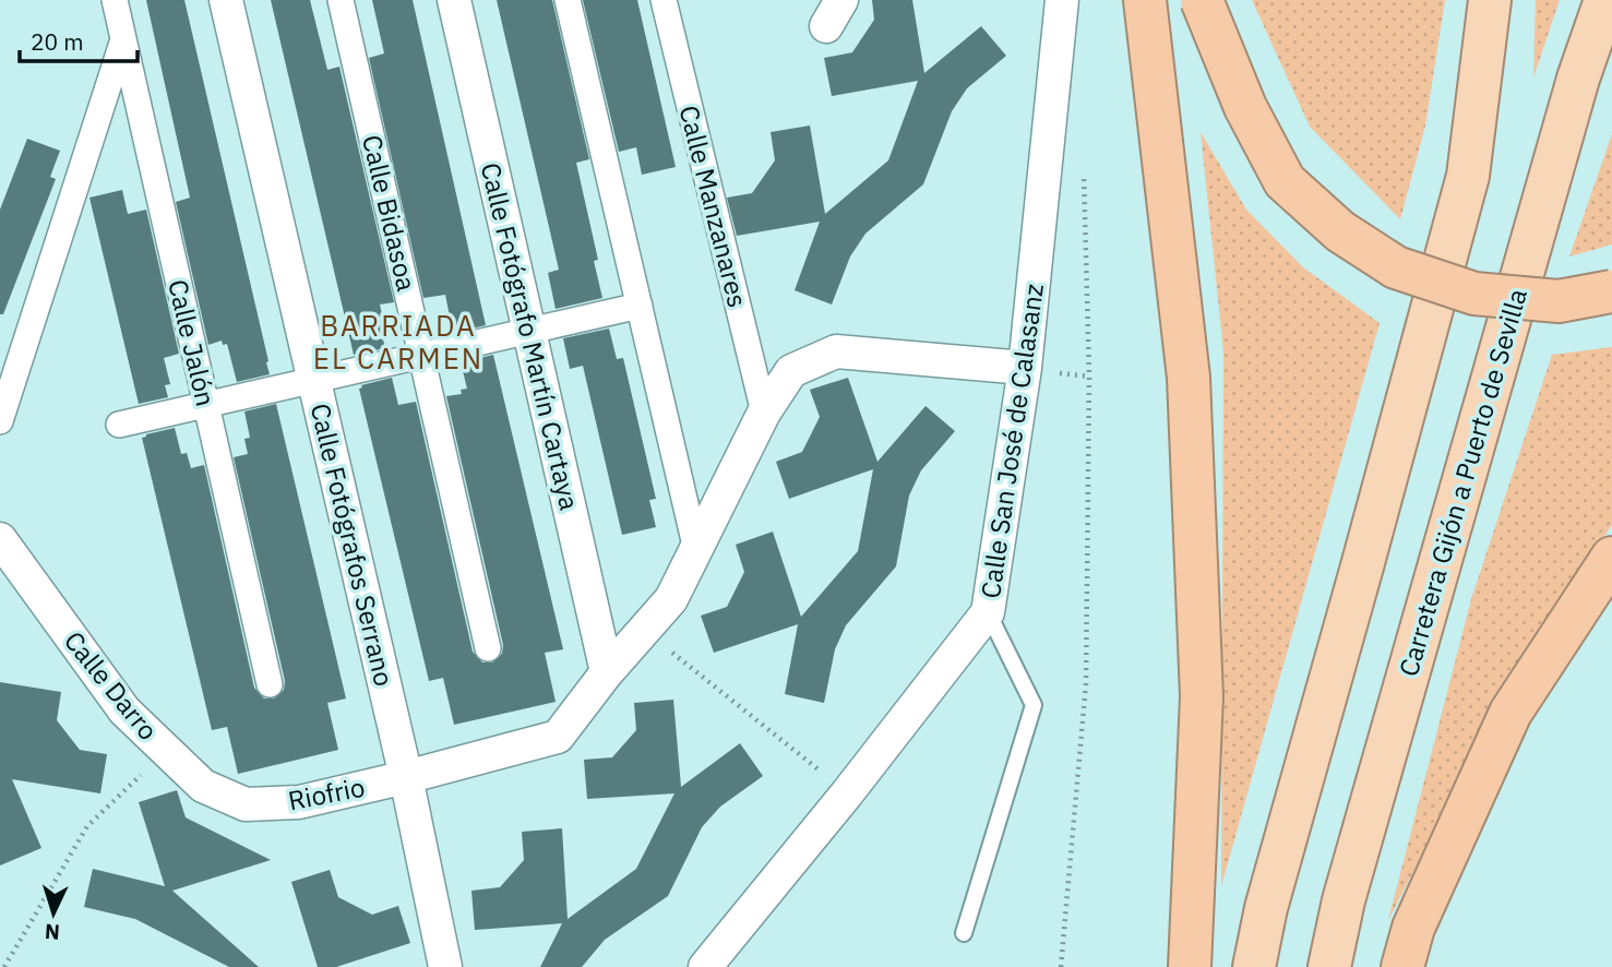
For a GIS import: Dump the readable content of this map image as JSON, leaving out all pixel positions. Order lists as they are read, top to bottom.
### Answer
{
  "streets": {
    "highway": ["Carretera Gijón a Puerto de Sevilla"],
    "street": [
      "Calle Manzanares",
      "Calle Bidasoa",
      "Calle Fotógrafo Martín Cartaya",
      "Calle Jalón",
      "Calle San José de Calasanz",
      "Calle Fotógrafos Serrano",
      "Calle Darro",
      "Riofrio"
    ]
  },
  "crossings": [
    ["Calle Fotógrafo Martín Cartaya", "Riofrio"],
    ["Calle Fotógrafos Serrano", "Riofrio"],
    ["Calle Darro", "Riofrio"]
  ],
  "districts": ["BARRIADA EL CARMEN"],
  "scale_bar": "20 m",
  "north": "bottom"
}
